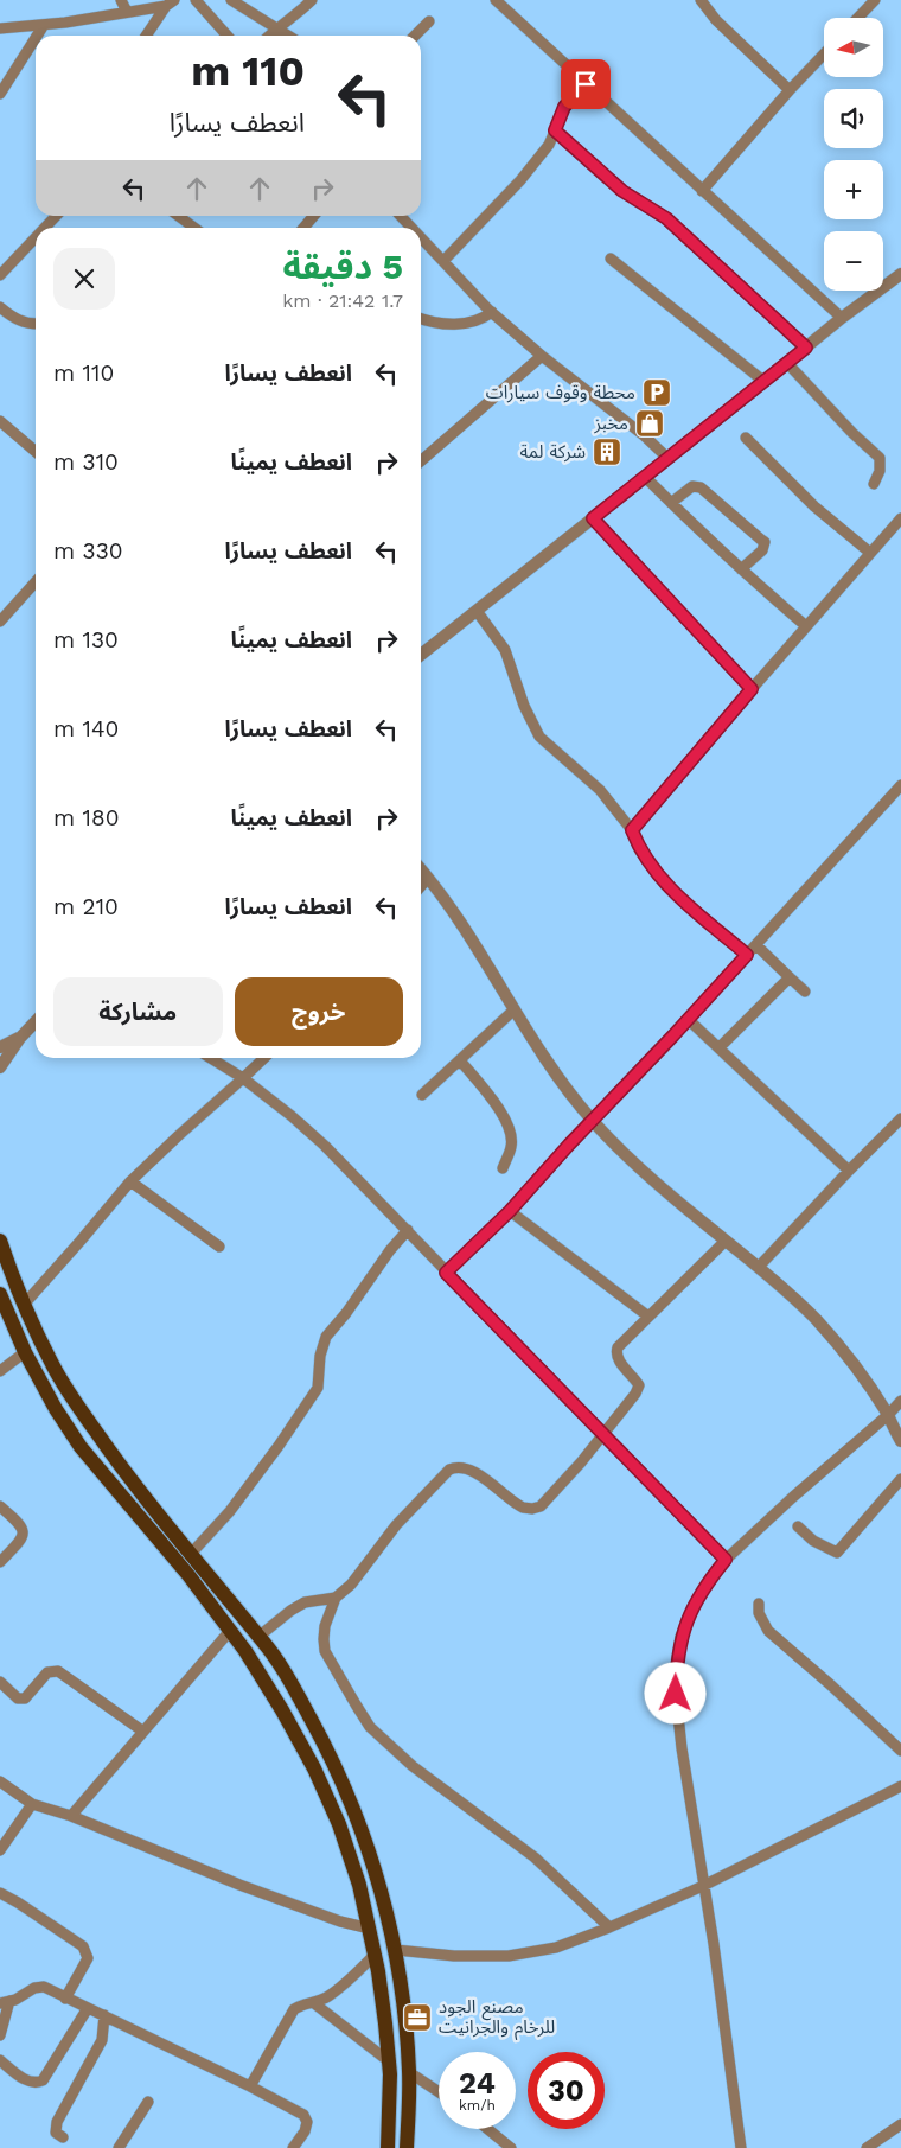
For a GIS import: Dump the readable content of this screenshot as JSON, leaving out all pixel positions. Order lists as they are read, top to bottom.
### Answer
{
  "places": {
    "parking": ["محطة وقوف سيارات"],
    "shop": ["مخبز"],
    "building": ["شركة لمة"],
    "office": ["مصنع الجود للرخام والجرانيت"]
  },
  "north": "left",
  "page": {
    "map_buttons": ["+", "−"],
    "turn": ["110 m", "انعطف يسارًا"],
    "heading": ["5 دقيقة", "1.7 km · 21:42"],
    "list": [
      {
        "name": "انعطف يسارًا",
        "value": "110 m"
      },
      {
        "name": "انعطف يمينًا",
        "value": "310 m"
      },
      {
        "name": "انعطف يسارًا",
        "value": "330 m"
      },
      {
        "name": "انعطف يمينًا",
        "value": "130 m"
      },
      {
        "name": "انعطف يسارًا",
        "value": "140 m"
      },
      {
        "name": "انعطف يمينًا",
        "value": "180 m"
      },
      {
        "name": "انعطف يسارًا",
        "value": "210 m"
      }
    ],
    "buttons": ["خروج", "مشاركة"],
    "speed": "24 km/h",
    "limit": "30"
  }
}
